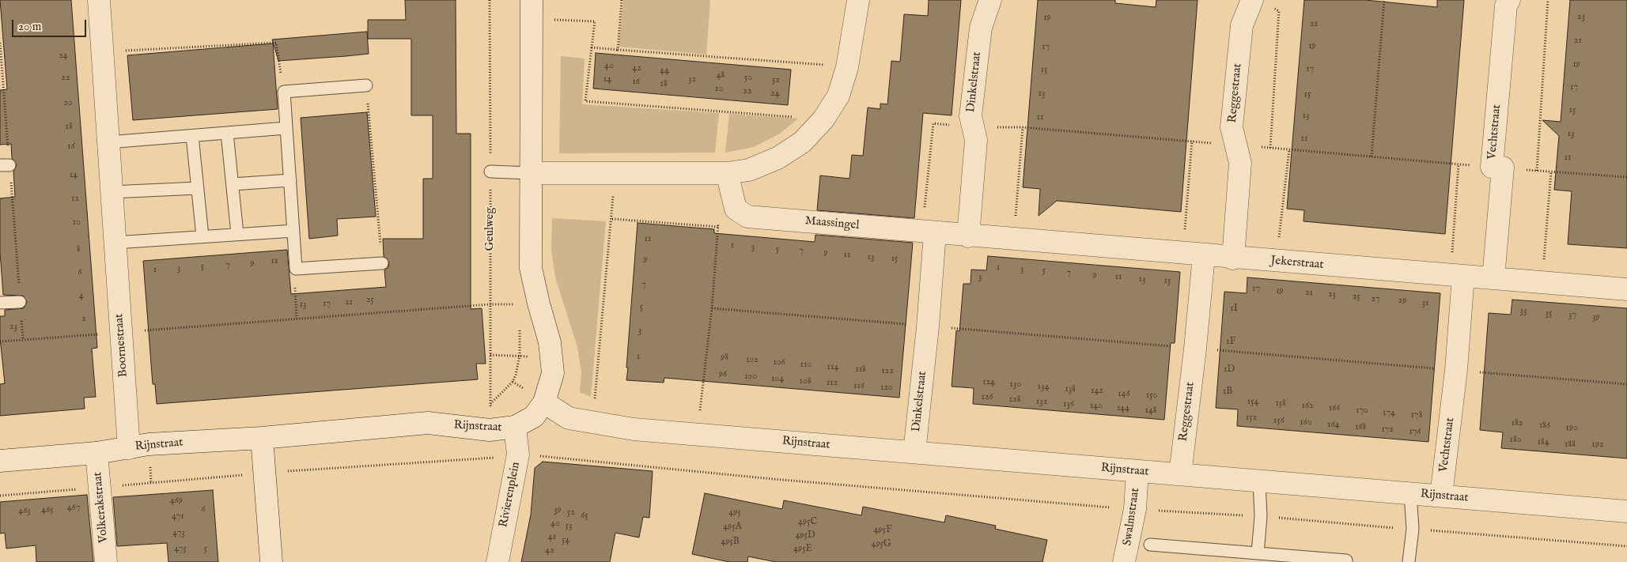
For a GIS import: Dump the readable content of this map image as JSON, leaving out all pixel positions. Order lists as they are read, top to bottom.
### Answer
{
  "streets": {
    "street": [
      "Dinkelstraat",
      "Reggestraat",
      "Vechtstraat",
      "Maassingel",
      "Jekerstraat",
      "Boornestraat",
      "Rijnstraat",
      "Rivierenplein",
      "Volkerakstraat",
      "Swalmstraat"
    ],
    "path": ["Geulweg"]
  },
  "crossings": [
    ["Dinkelstraat", "Maassingel"],
    ["Dinkelstraat", "Jekerstraat"],
    ["Dinkelstraat", "Rijnstraat"],
    ["Reggestraat", "Jekerstraat"],
    ["Reggestraat", "Rijnstraat"],
    ["Vechtstraat", "Jekerstraat"],
    ["Vechtstraat", "Rijnstraat"],
    ["Maassingel", "Jekerstraat"],
    ["Geulweg", "Rijnstraat"],
    ["Boornestraat", "Rijnstraat"],
    ["Rijnstraat", "Rivierenplein"],
    ["Rijnstraat", "Volkerakstraat"],
    ["Rijnstraat", "Swalmstraat"]
  ],
  "house_numbers": [
    "23",
    "19",
    "21",
    "21",
    "19",
    "17",
    "24",
    "19",
    "40",
    "42",
    "17",
    "15",
    "44",
    "48",
    "22",
    "50",
    "14",
    "32",
    "52",
    "16",
    "18",
    "17",
    "20",
    "22",
    "24",
    "13",
    "15",
    "20",
    "15",
    "13",
    "11",
    "18",
    "13",
    "11",
    "16",
    "11",
    "14",
    "12",
    "10",
    "11",
    "1",
    "3",
    "8",
    "5",
    "7",
    "9",
    "11",
    "13",
    "15",
    "9",
    "11",
    "9",
    "7",
    "5",
    "1",
    "3",
    "3",
    "1",
    "5",
    "6",
    "7",
    "9",
    "3",
    "11",
    "13",
    "15",
    "7",
    "17",
    "19",
    "21",
    "23",
    "4",
    "25",
    "27",
    "25",
    "29",
    "21",
    "31",
    "17",
    "13",
    "5",
    "1I",
    "33",
    "35",
    "37",
    "39",
    "2",
    "23",
    "3",
    "1F",
    "1",
    "98",
    "102",
    "106",
    "110",
    "114",
    "118",
    "1D",
    "122",
    "96",
    "100",
    "104",
    "108",
    "124",
    "112",
    "130",
    "116",
    "134",
    "120",
    "138",
    "142",
    "1B",
    "146",
    "150",
    "126",
    "128",
    "132",
    "154",
    "158",
    "136",
    "140",
    "162",
    "144",
    "166",
    "148",
    "170",
    "174",
    "178",
    "152",
    "156",
    "160",
    "182",
    "164",
    "186",
    "168",
    "190",
    "172",
    "176",
    "180",
    "184",
    "188",
    "192",
    "469",
    "467",
    "6",
    "465",
    "39",
    "463",
    "52",
    "495",
    "65",
    "471",
    "495C",
    "40",
    "53",
    "495A",
    "495F",
    "473",
    "495D",
    "41",
    "54",
    "495B",
    "495G",
    "475",
    "5",
    "495E",
    "42"
  ],
  "scale_bar": "20 m"
}
